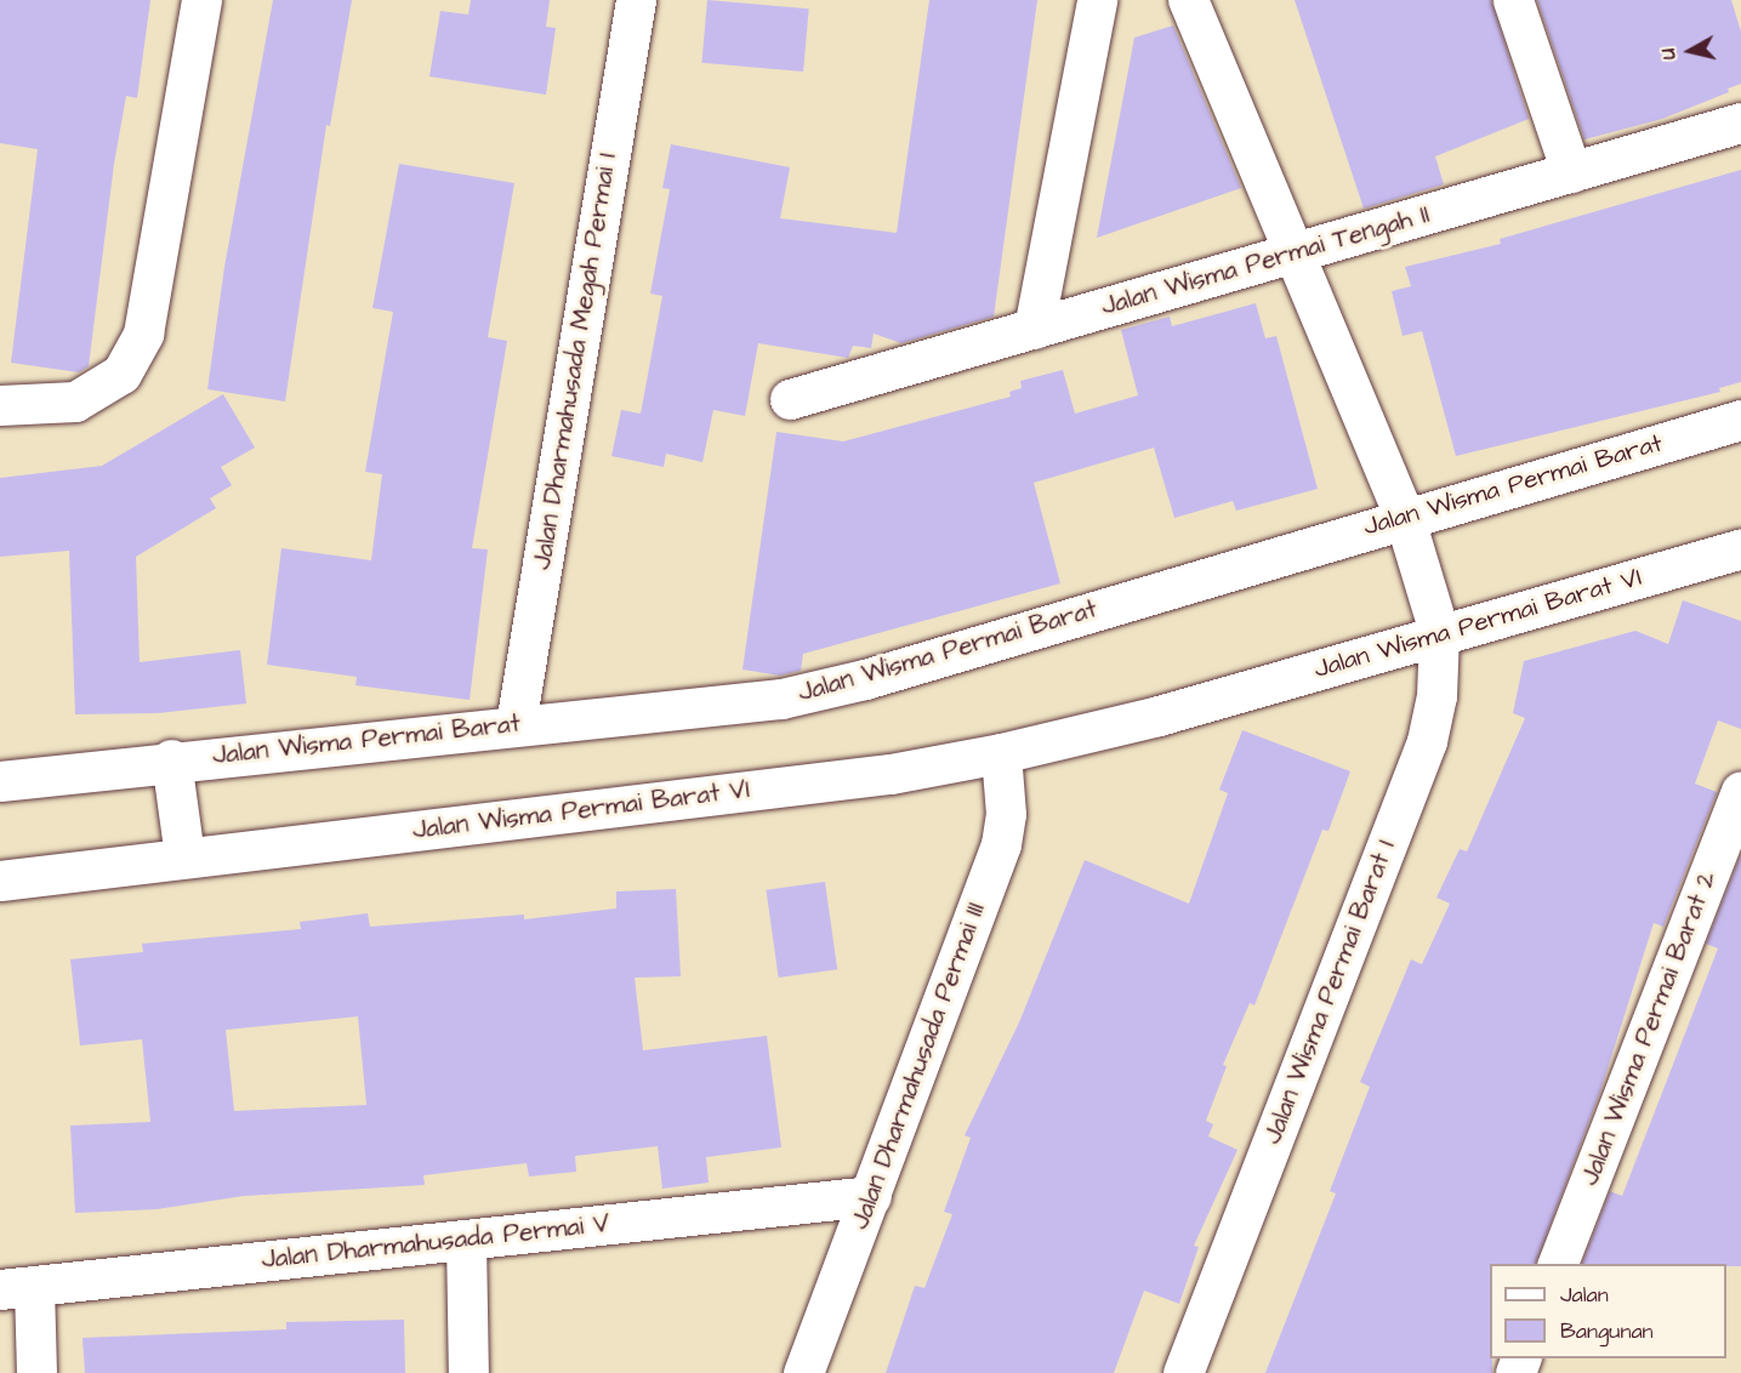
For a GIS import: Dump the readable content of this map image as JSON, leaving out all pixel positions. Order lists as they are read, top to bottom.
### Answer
{
  "streets": {
    "street": [
      "Jalan Wisma Permai Tengah II",
      "Jalan Dharmahusada Megah Permai I",
      "Jalan Wisma Permai Barat",
      "Jalan Wisma Permai Barat VI",
      "Jalan Wisma Permai Barat I",
      "Jalan Wisma Permai Barat 2",
      "Jalan Dharmahusada Permai III",
      "Jalan Dharmahusada Permai V"
    ]
  },
  "crossings": [
    ["Jalan Wisma Permai Tengah II", "Jalan Wisma Permai Barat I"],
    ["Jalan Dharmahusada Megah Permai I", "Jalan Wisma Permai Barat"],
    ["Jalan Wisma Permai Barat", "Jalan Wisma Permai Barat I"],
    ["Jalan Wisma Permai Barat VI", "Jalan Wisma Permai Barat I"],
    ["Jalan Wisma Permai Barat VI", "Jalan Dharmahusada Permai III"],
    ["Jalan Dharmahusada Permai III", "Jalan Dharmahusada Permai V"]
  ],
  "legend": ["Jalan", "Bangunan"],
  "north": "left"
}
